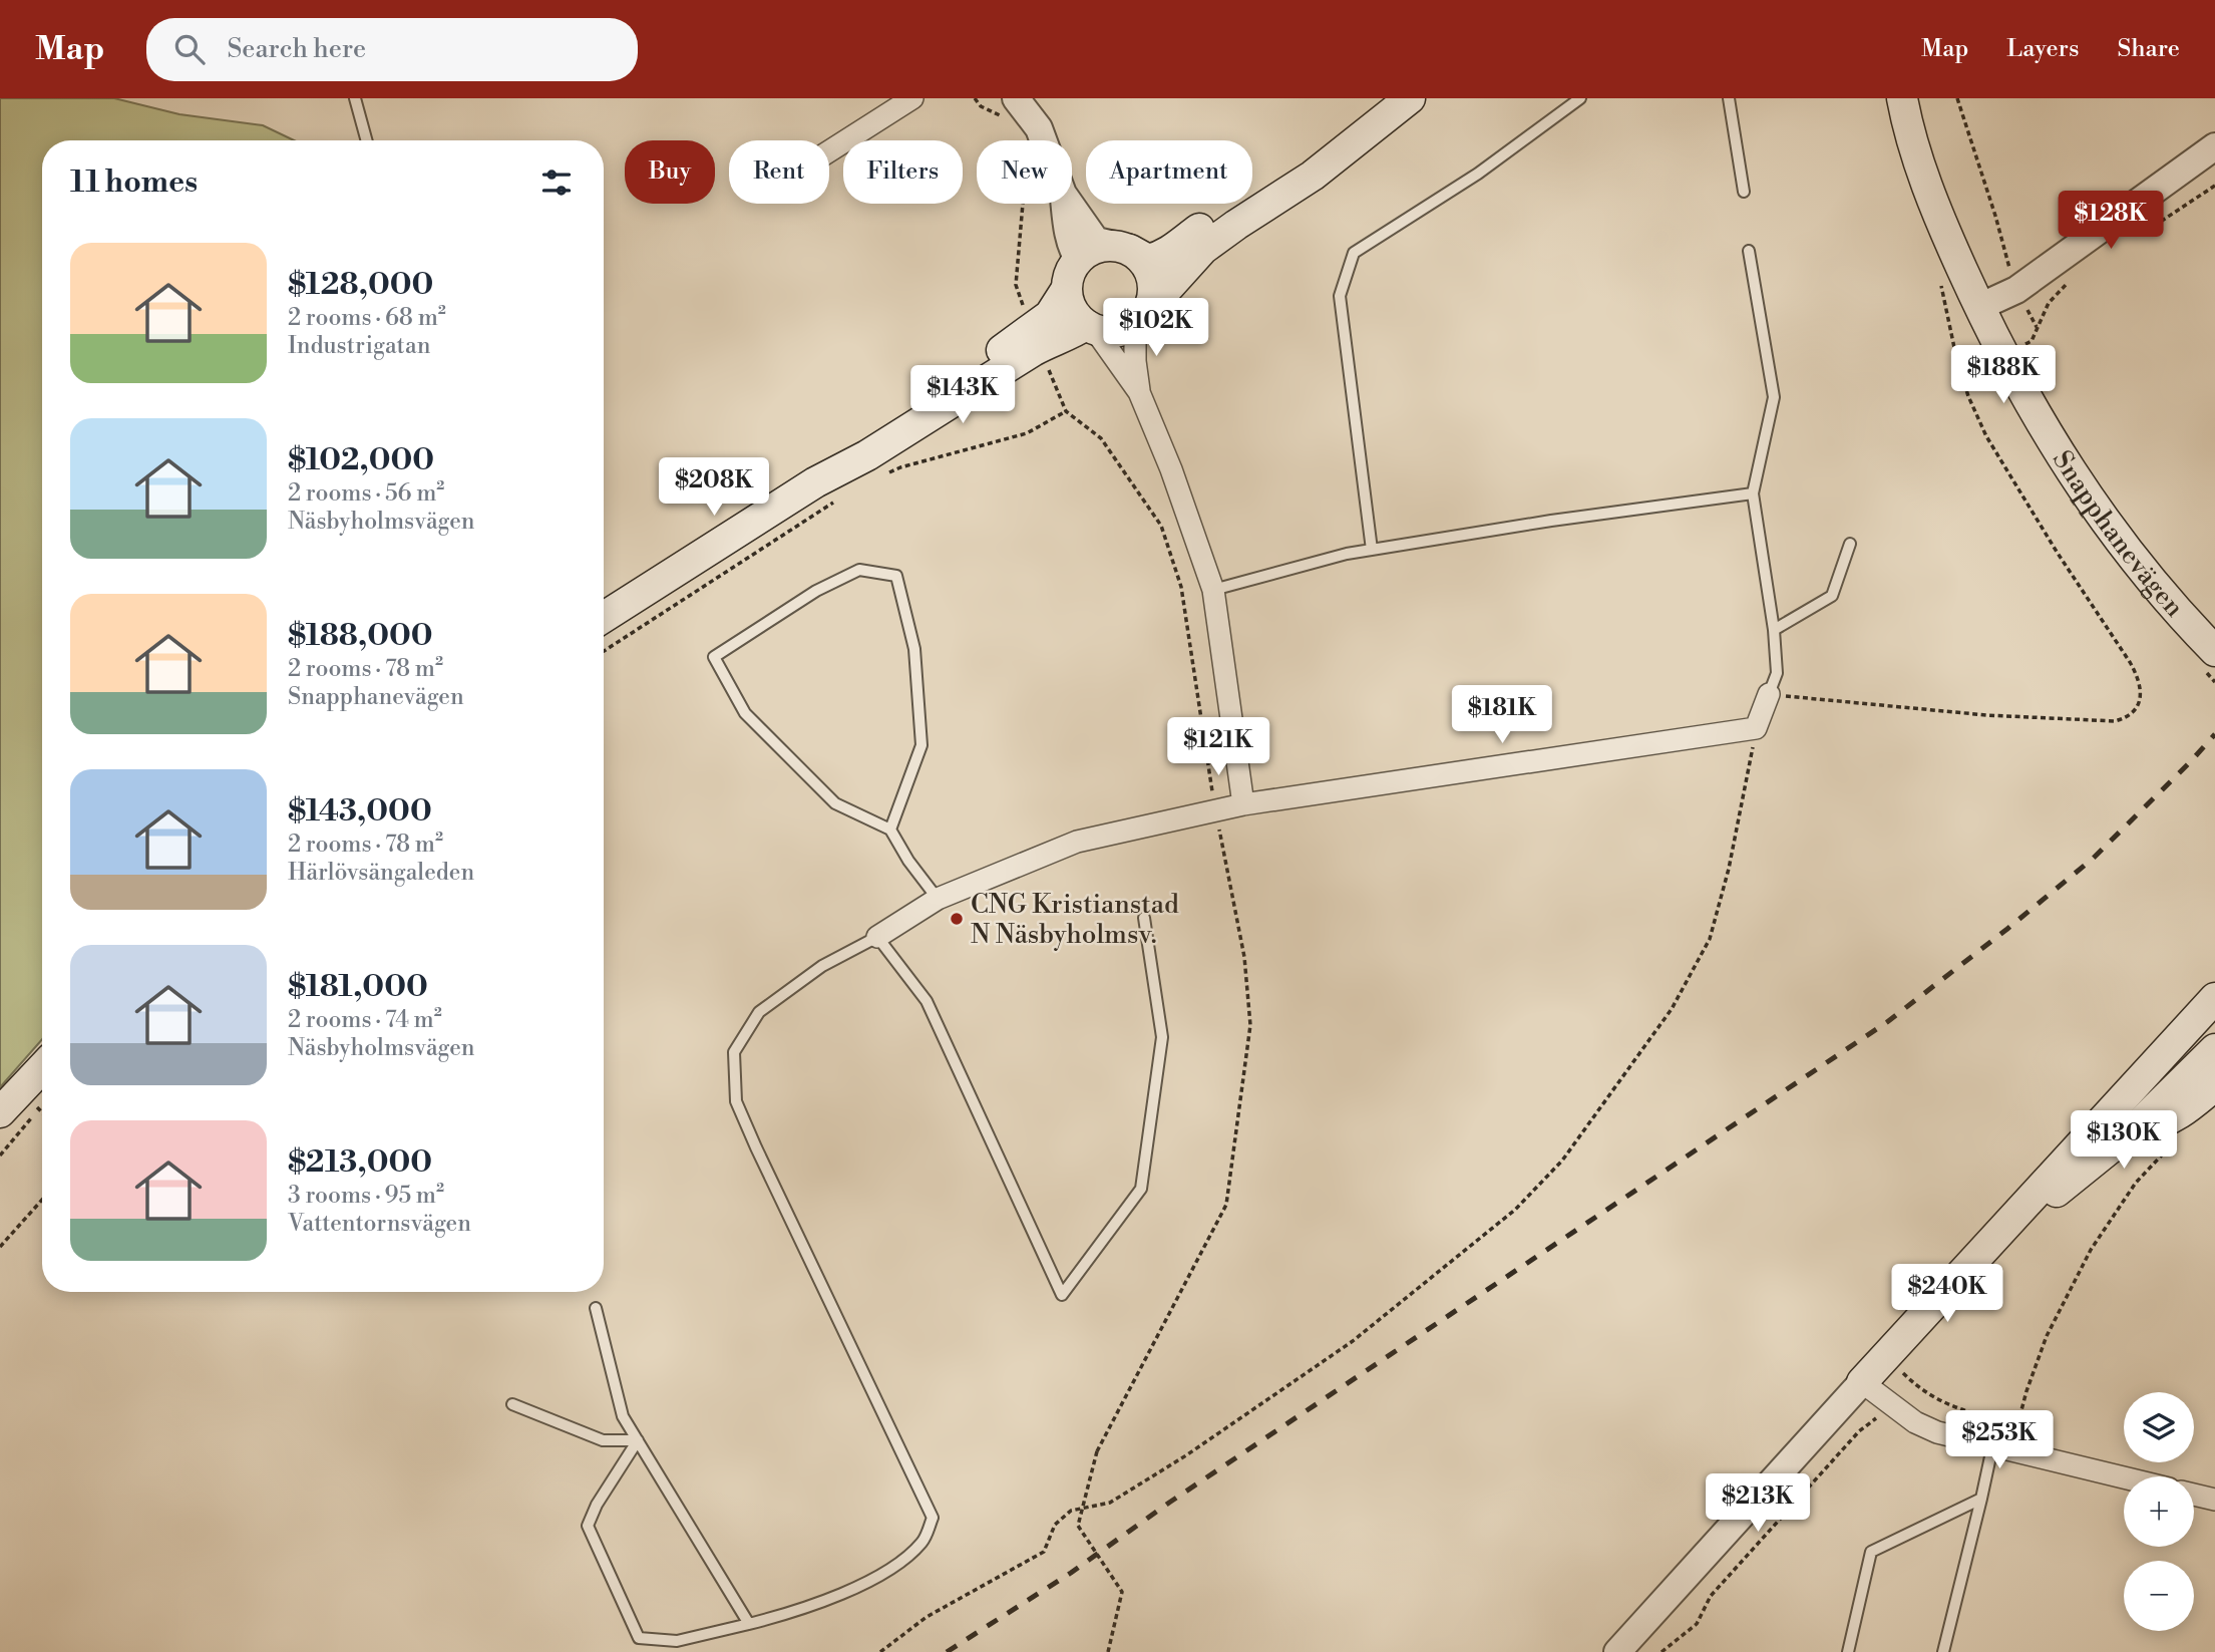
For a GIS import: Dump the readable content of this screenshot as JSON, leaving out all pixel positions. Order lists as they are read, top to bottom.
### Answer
{
  "streets": {
    "main road": ["Snapphanevägen"]
  },
  "places": ["CNG Kristianstad N Näsbyholmsv."],
  "page": {
    "header": "Map",
    "search": "Search here",
    "nav": ["Map", "Layers", "Share"],
    "chip": [
      "Buy",
      "Rent",
      "Filters",
      "New",
      "Apartment"
    ],
    "heading": "11 homes",
    "price": [
      "$128K",
      "$102K",
      "$188K",
      "$143K",
      "$208K",
      "$181K",
      "$121K",
      "$130K",
      "$240K",
      "$253K",
      "$213K"
    ],
    "list": [
      {
        "name": "$128,000",
        "note": "2 rooms · 68 m² · Industrigatan"
      },
      {
        "name": "$102,000",
        "note": "2 rooms · 56 m² · Näsbyholmsvägen"
      },
      {
        "name": "$188,000",
        "note": "2 rooms · 78 m² · Snapphanevägen"
      },
      {
        "name": "$143,000",
        "note": "2 rooms · 78 m² · Härlövsängaleden"
      },
      {
        "name": "$181,000",
        "note": "2 rooms · 74 m² · Näsbyholmsvägen"
      },
      {
        "name": "$213,000",
        "note": "3 rooms · 95 m² · Vattentornsvägen"
      }
    ],
    "map_buttons": ["+", "−"]
  }
}
